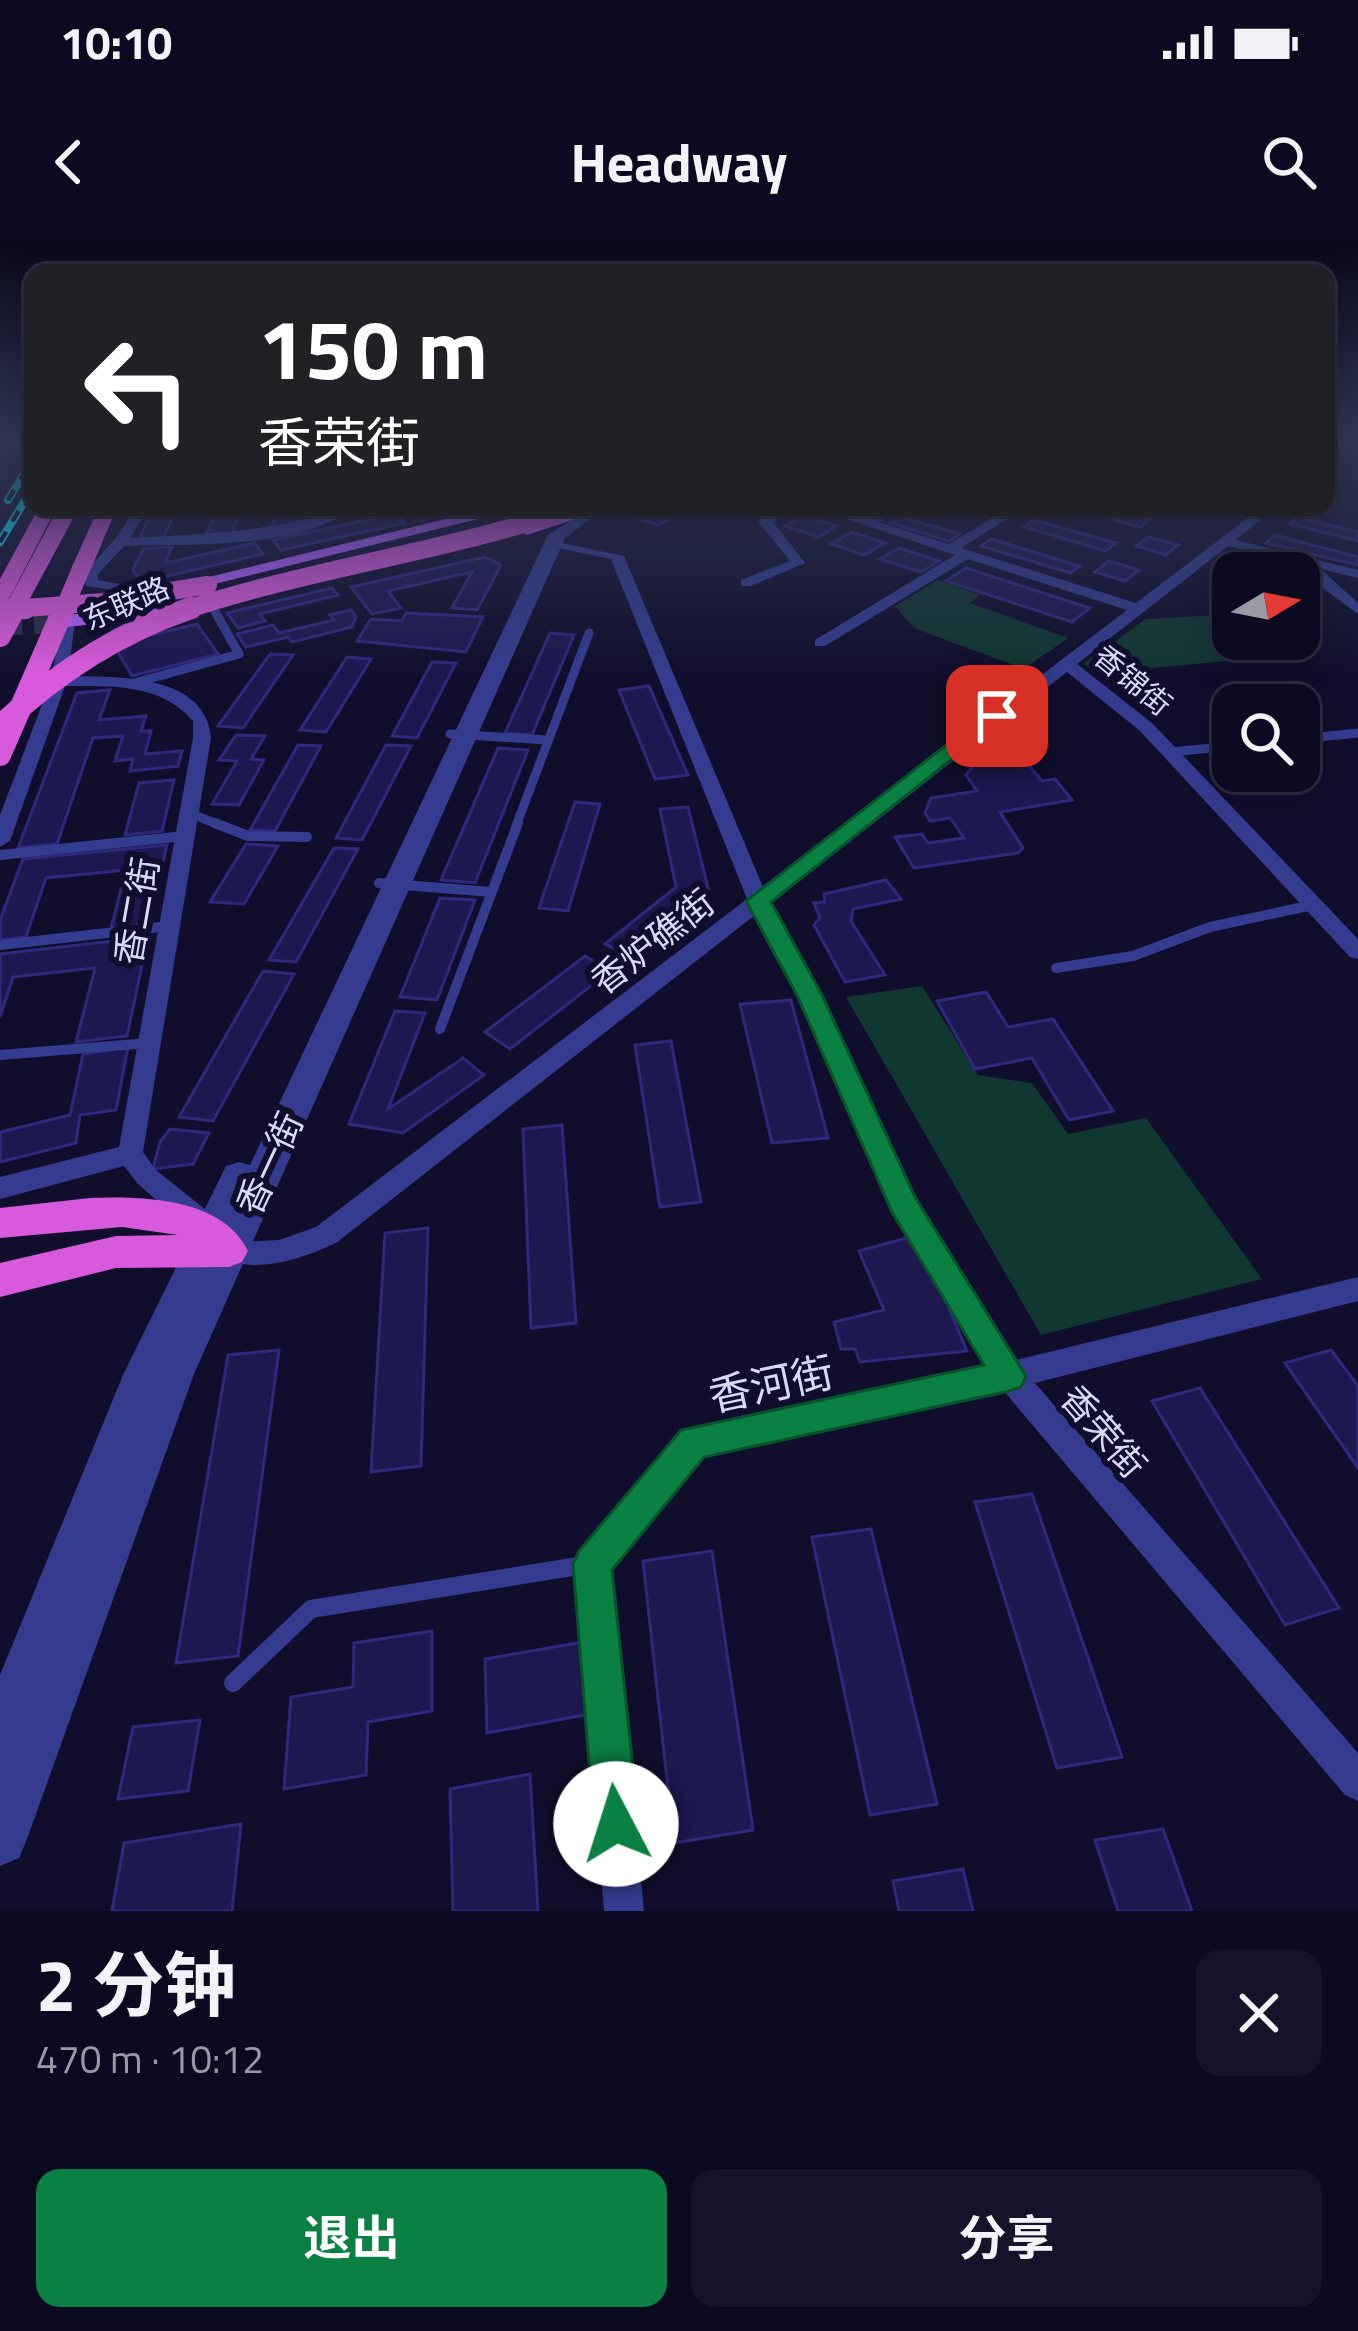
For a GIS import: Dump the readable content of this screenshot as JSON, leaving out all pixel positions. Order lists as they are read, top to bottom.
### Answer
{
  "streets": {
    "highway": ["东联路"],
    "street": [
      "香锦街",
      "香二街",
      "香炉礁街",
      "香一街",
      "香河街",
      "香荣街"
    ]
  },
  "crossings": [
    ["香锦街", "香炉礁街"],
    ["香炉礁街", "香一街"],
    ["香炉礁街", "香荣街"],
    ["香河街", "香荣街"]
  ],
  "north": "right",
  "page": {
    "status": "10:10",
    "header": "Headway",
    "turn": ["150 m", "香荣街"],
    "heading": ["2 分钟", "470 m · 10:12"],
    "buttons": ["退出", "分享"]
  }
}
